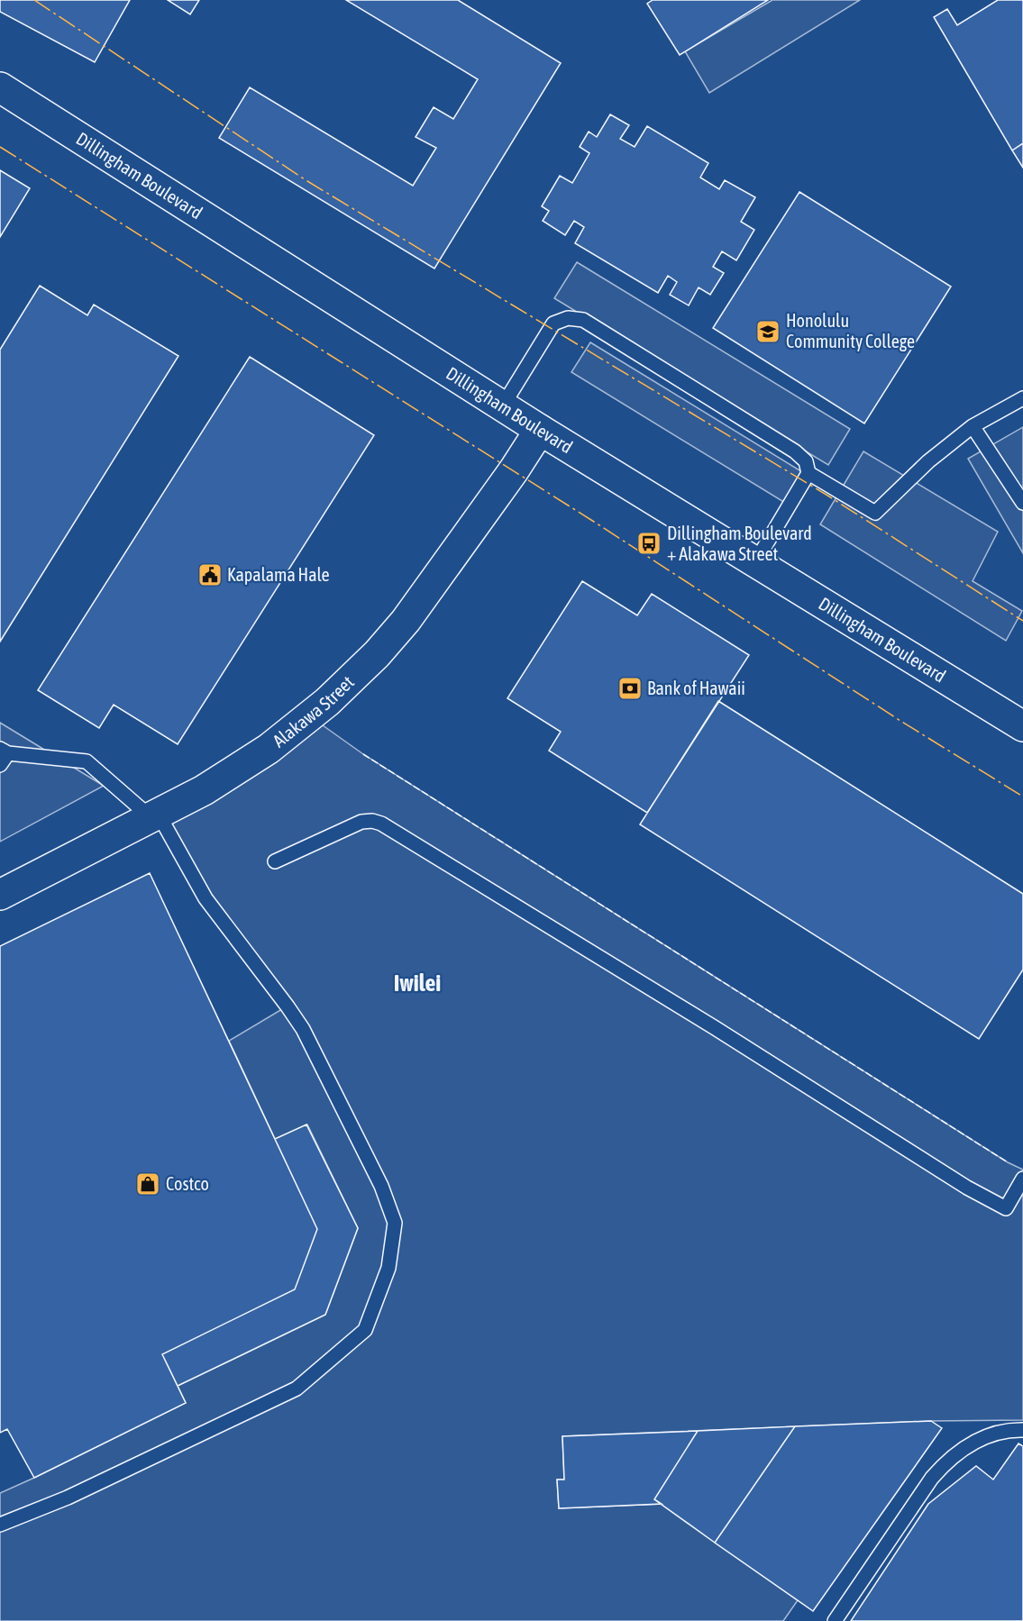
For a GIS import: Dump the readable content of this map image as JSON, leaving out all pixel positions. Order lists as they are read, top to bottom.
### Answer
{
  "streets": {
    "main road": ["Dillingham Boulevard", "Alakawa Street"]
  },
  "crossings": [
    ["Dillingham Boulevard", "Alakawa Street"]
  ],
  "districts": ["Iwilei"],
  "places": {
    "school or university": ["Honolulu Community College"],
    "bus stop": ["Dillingham Boulevard + Alakawa Street"],
    "public building": ["Kapalama Hale"],
    "bank": ["Bank of Hawaii"],
    "shop": ["Costco"]
  }
}
